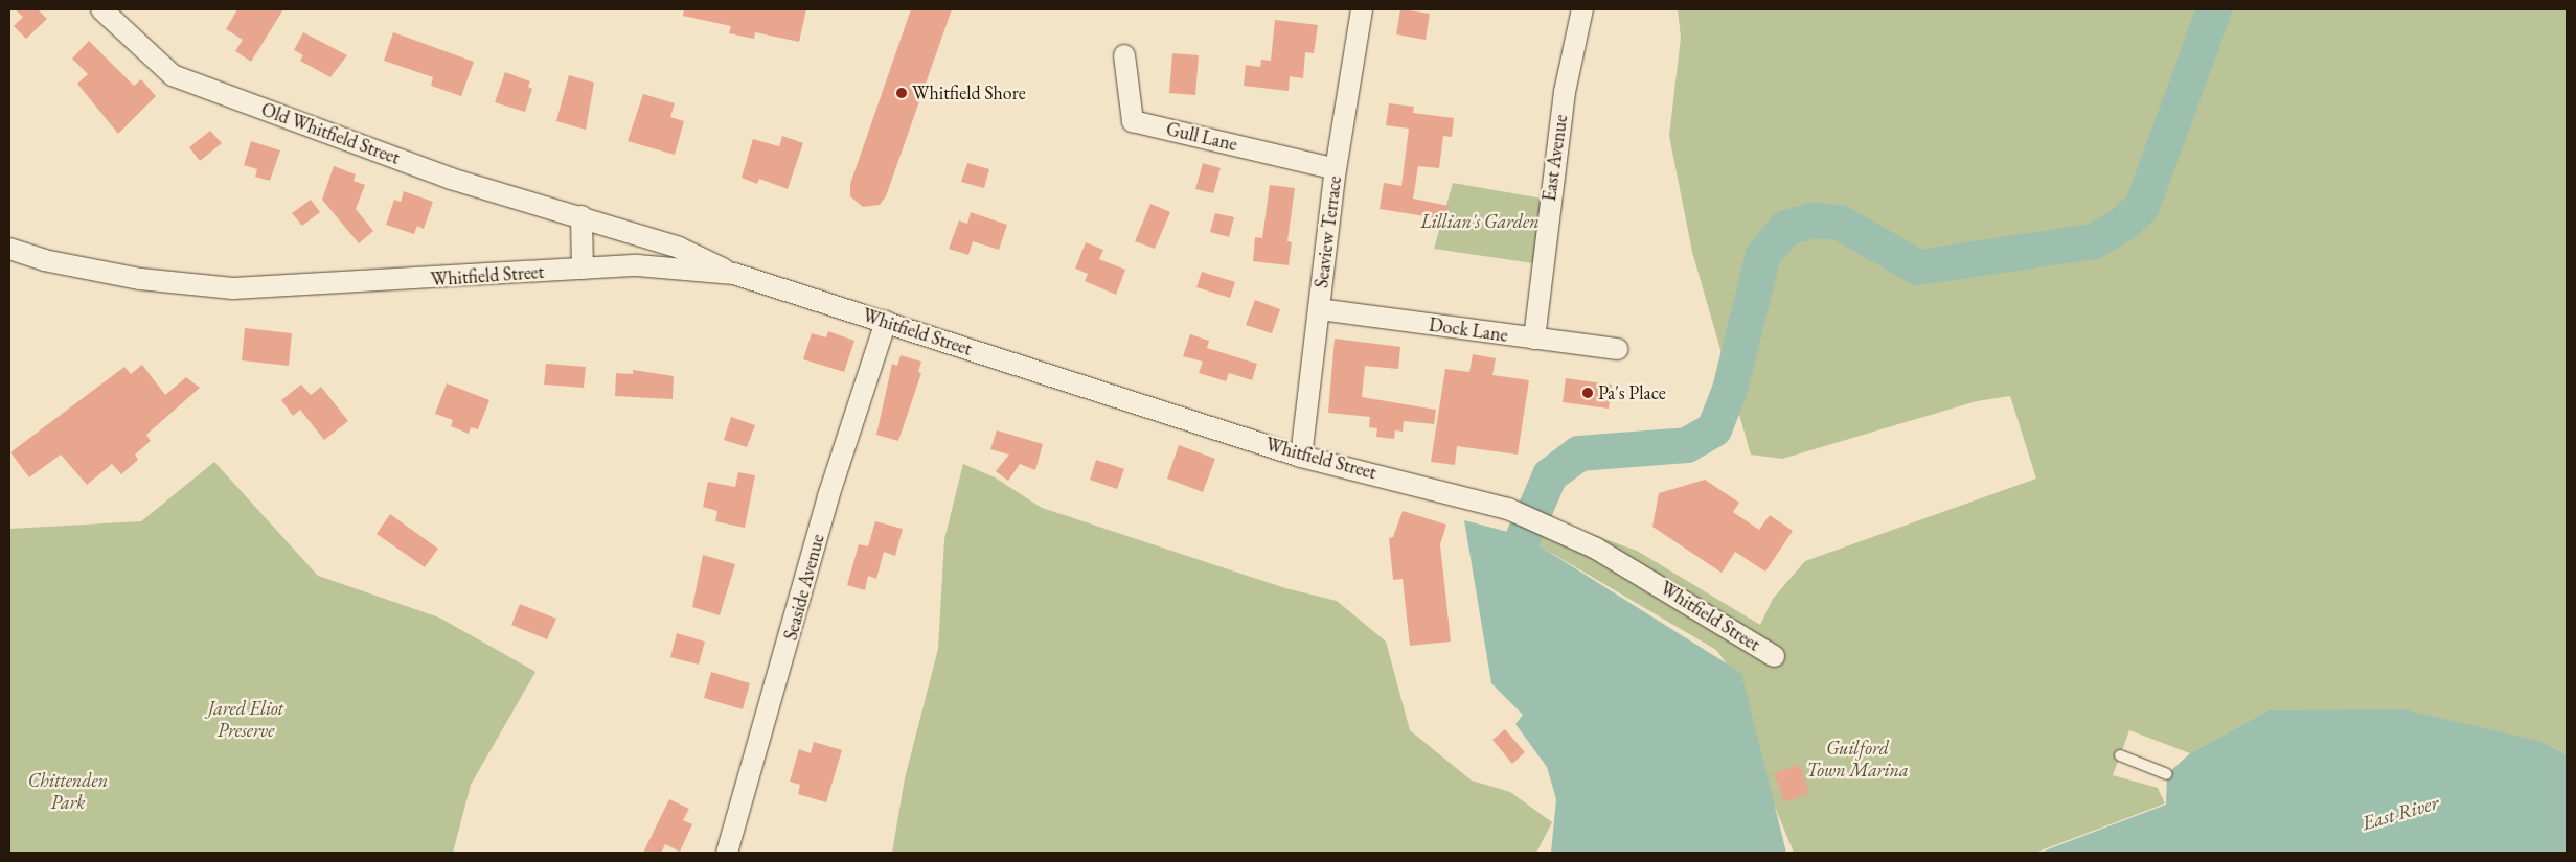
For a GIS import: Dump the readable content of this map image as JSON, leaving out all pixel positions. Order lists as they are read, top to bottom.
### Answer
{
  "streets": {
    "street": [
      "Old Whitfield Street",
      "Gull Lane",
      "East Avenue",
      "Seaview Terrace",
      "Whitfield Street",
      "Dock Lane",
      "Seaside Avenue"
    ]
  },
  "crossings": [
    ["Old Whitfield Street", "Whitfield Street"],
    ["Gull Lane", "Seaview Terrace"],
    ["East Avenue", "Dock Lane"],
    ["Seaview Terrace", "Whitfield Street"],
    ["Seaview Terrace", "Dock Lane"],
    ["Whitfield Street", "Seaside Avenue"]
  ],
  "water": ["East River"],
  "parks": [
    "Lillian's Garden",
    "Jared Eliot Preserve",
    "Guilford Town Marina",
    "Chittenden Park"
  ],
  "places": ["Whitfield Shore", "Pa's Place"]
}
